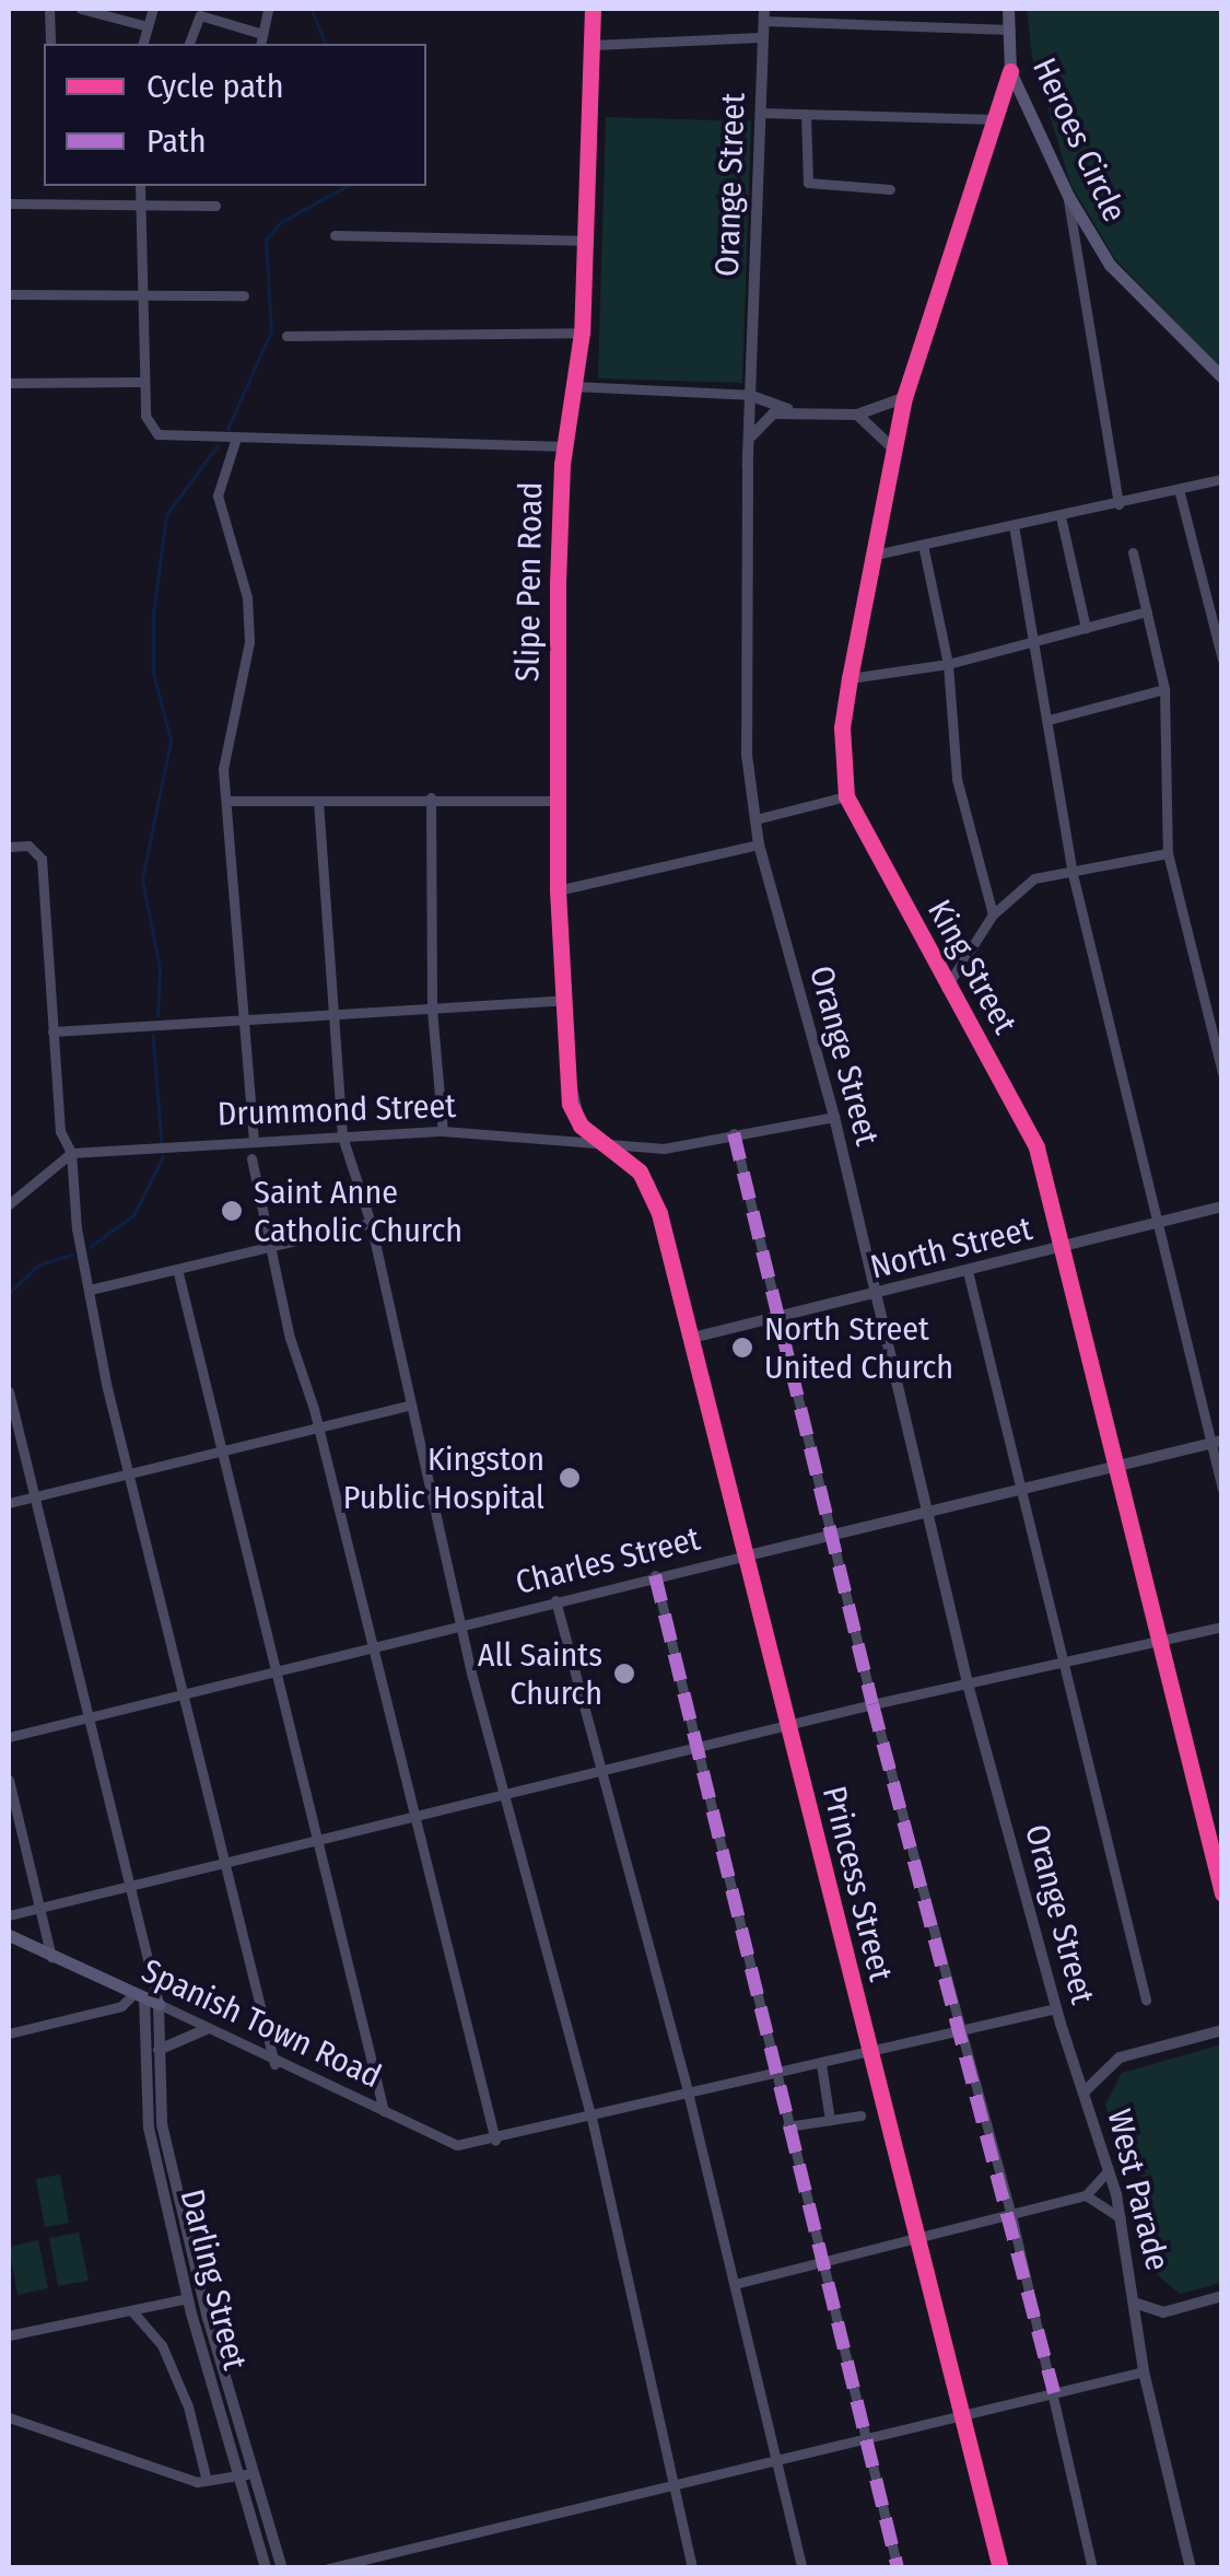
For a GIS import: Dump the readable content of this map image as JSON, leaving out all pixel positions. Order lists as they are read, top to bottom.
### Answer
{
  "streets": {
    "main road": ["Heroes Circle", "Spanish Town Road"],
    "street": [
      "Orange Street",
      "Slipe Pen Road",
      "King Street",
      "Drummond Street",
      "North Street",
      "Charles Street",
      "Princess Street",
      "West Parade",
      "Darling Street"
    ]
  },
  "crossings": [
    ["Heroes Circle", "King Street"],
    ["Orange Street", "Drummond Street"],
    ["Orange Street", "North Street"],
    ["Orange Street", "Charles Street"],
    ["Orange Street", "Spanish Town Road"],
    ["Orange Street", "West Parade"],
    ["Slipe Pen Road", "Drummond Street"],
    ["Slipe Pen Road", "Princess Street"],
    ["King Street", "North Street"],
    ["King Street", "Charles Street"],
    ["Drummond Street", "Princess Street"],
    ["North Street", "Princess Street"],
    ["Charles Street", "Princess Street"],
    ["Princess Street", "Spanish Town Road"],
    ["Spanish Town Road", "Darling Street"]
  ],
  "places": [
    "Saint Anne Catholic Church",
    "North Street United Church",
    "Kingston Public Hospital",
    "All Saints Church"
  ],
  "legend": ["Cycle path", "Path"]
}
